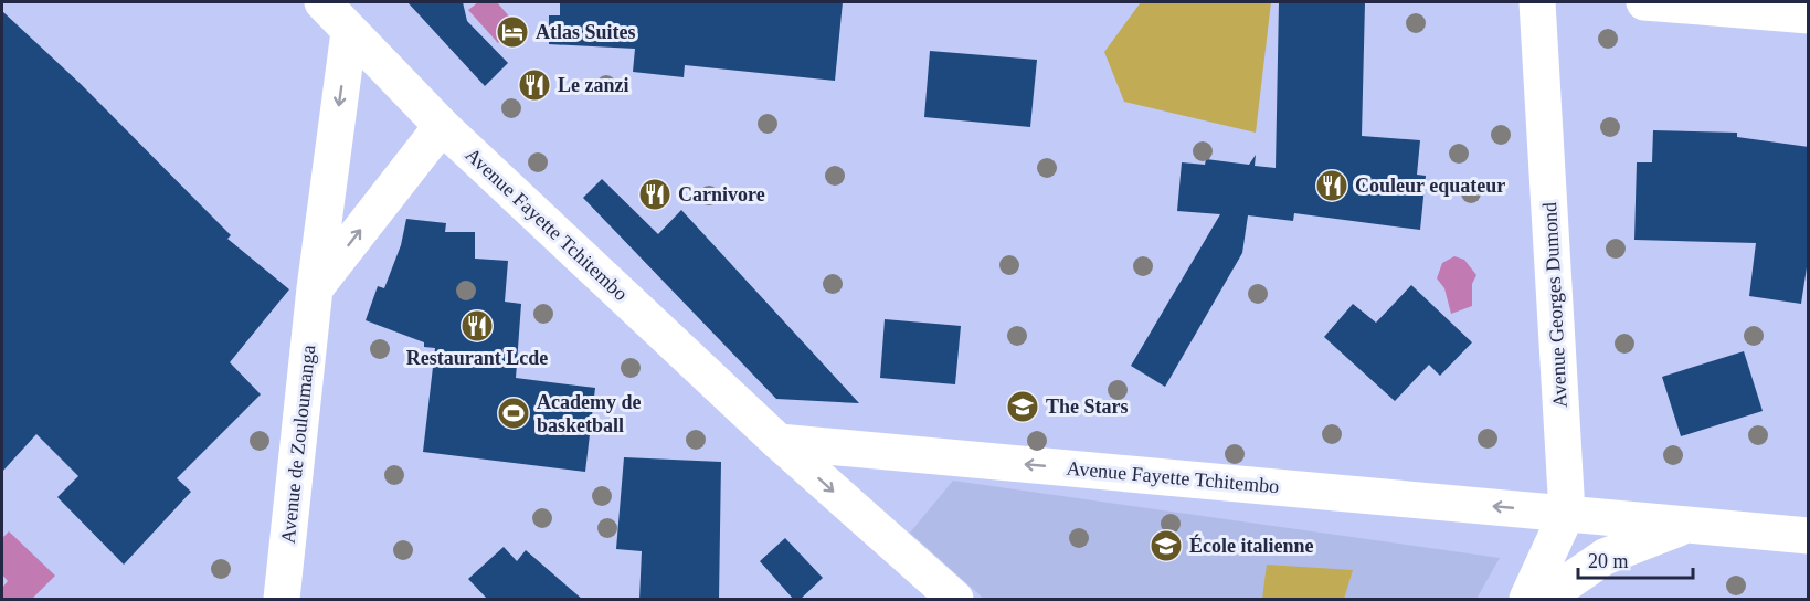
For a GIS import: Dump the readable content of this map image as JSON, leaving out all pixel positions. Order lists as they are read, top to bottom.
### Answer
{
  "streets": {
    "street": ["Avenue Fayette Tchitembo", "Avenue Georges Dumond", "Avenue de Zouloumanga"]
  },
  "crossings": [
    ["Avenue Fayette Tchitembo", "Avenue Georges Dumond"],
    ["Avenue Fayette Tchitembo", "Avenue de Zouloumanga"]
  ],
  "one_way": ["Avenue de Zouloumanga"],
  "places": {
    "hotel": ["Atlas Suites"],
    "restaurant": [
      "Le zanzi",
      "Couleur equateur",
      "Carnivore",
      "Restaurant Lcde"
    ],
    "school or university": ["The Stars", "École italienne"],
    "sports": ["Academy de basketball"]
  },
  "scale_bar": "20 m"
}
